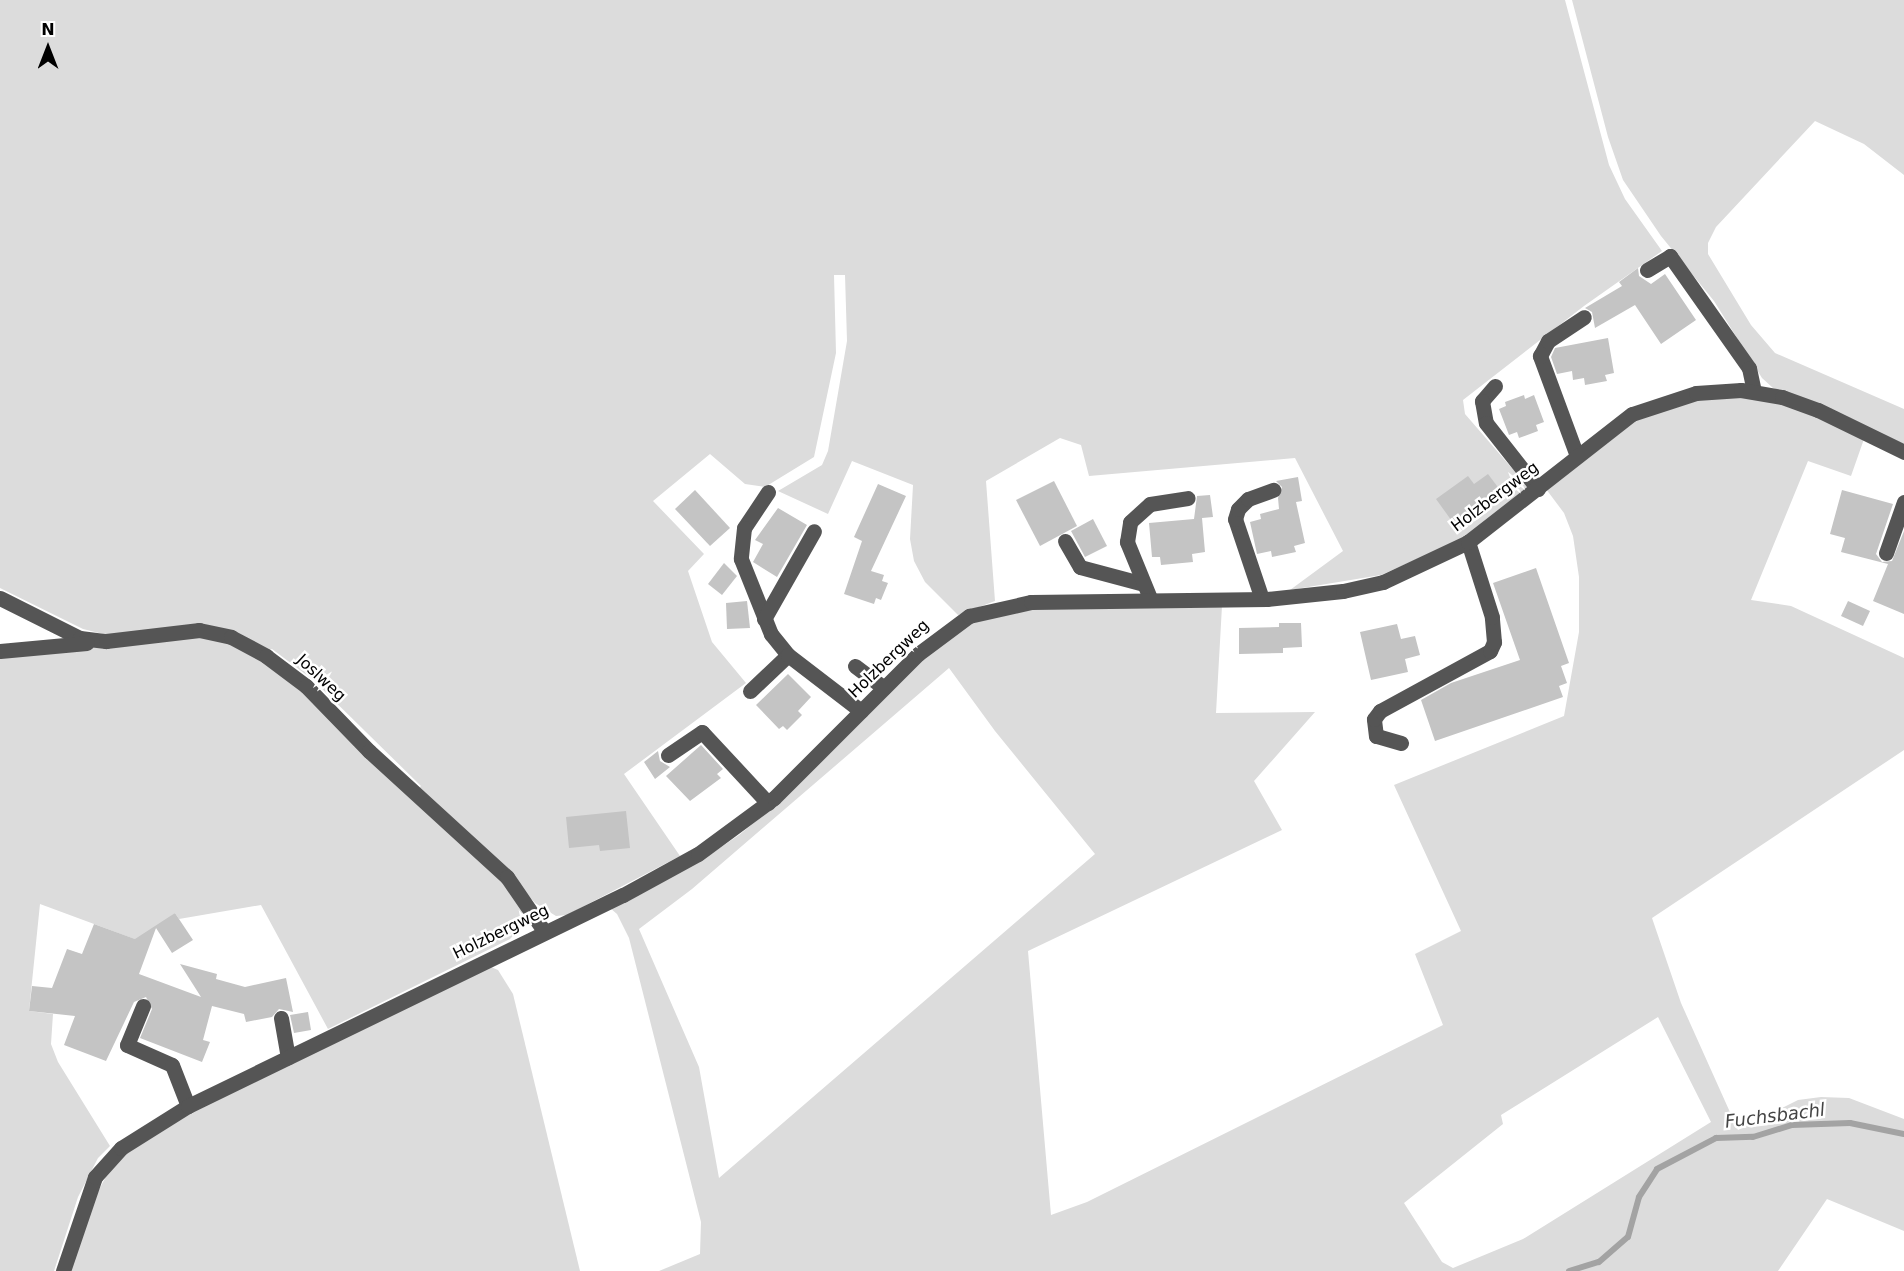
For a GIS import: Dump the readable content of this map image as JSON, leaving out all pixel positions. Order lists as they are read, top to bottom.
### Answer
{
  "streets": {
    "street": ["Holzbergweg", "Joslweg"]
  },
  "crossings": [
    ["Holzbergweg", "Joslweg"]
  ],
  "water": ["Fuchsbachl"],
  "north": "top"
}
